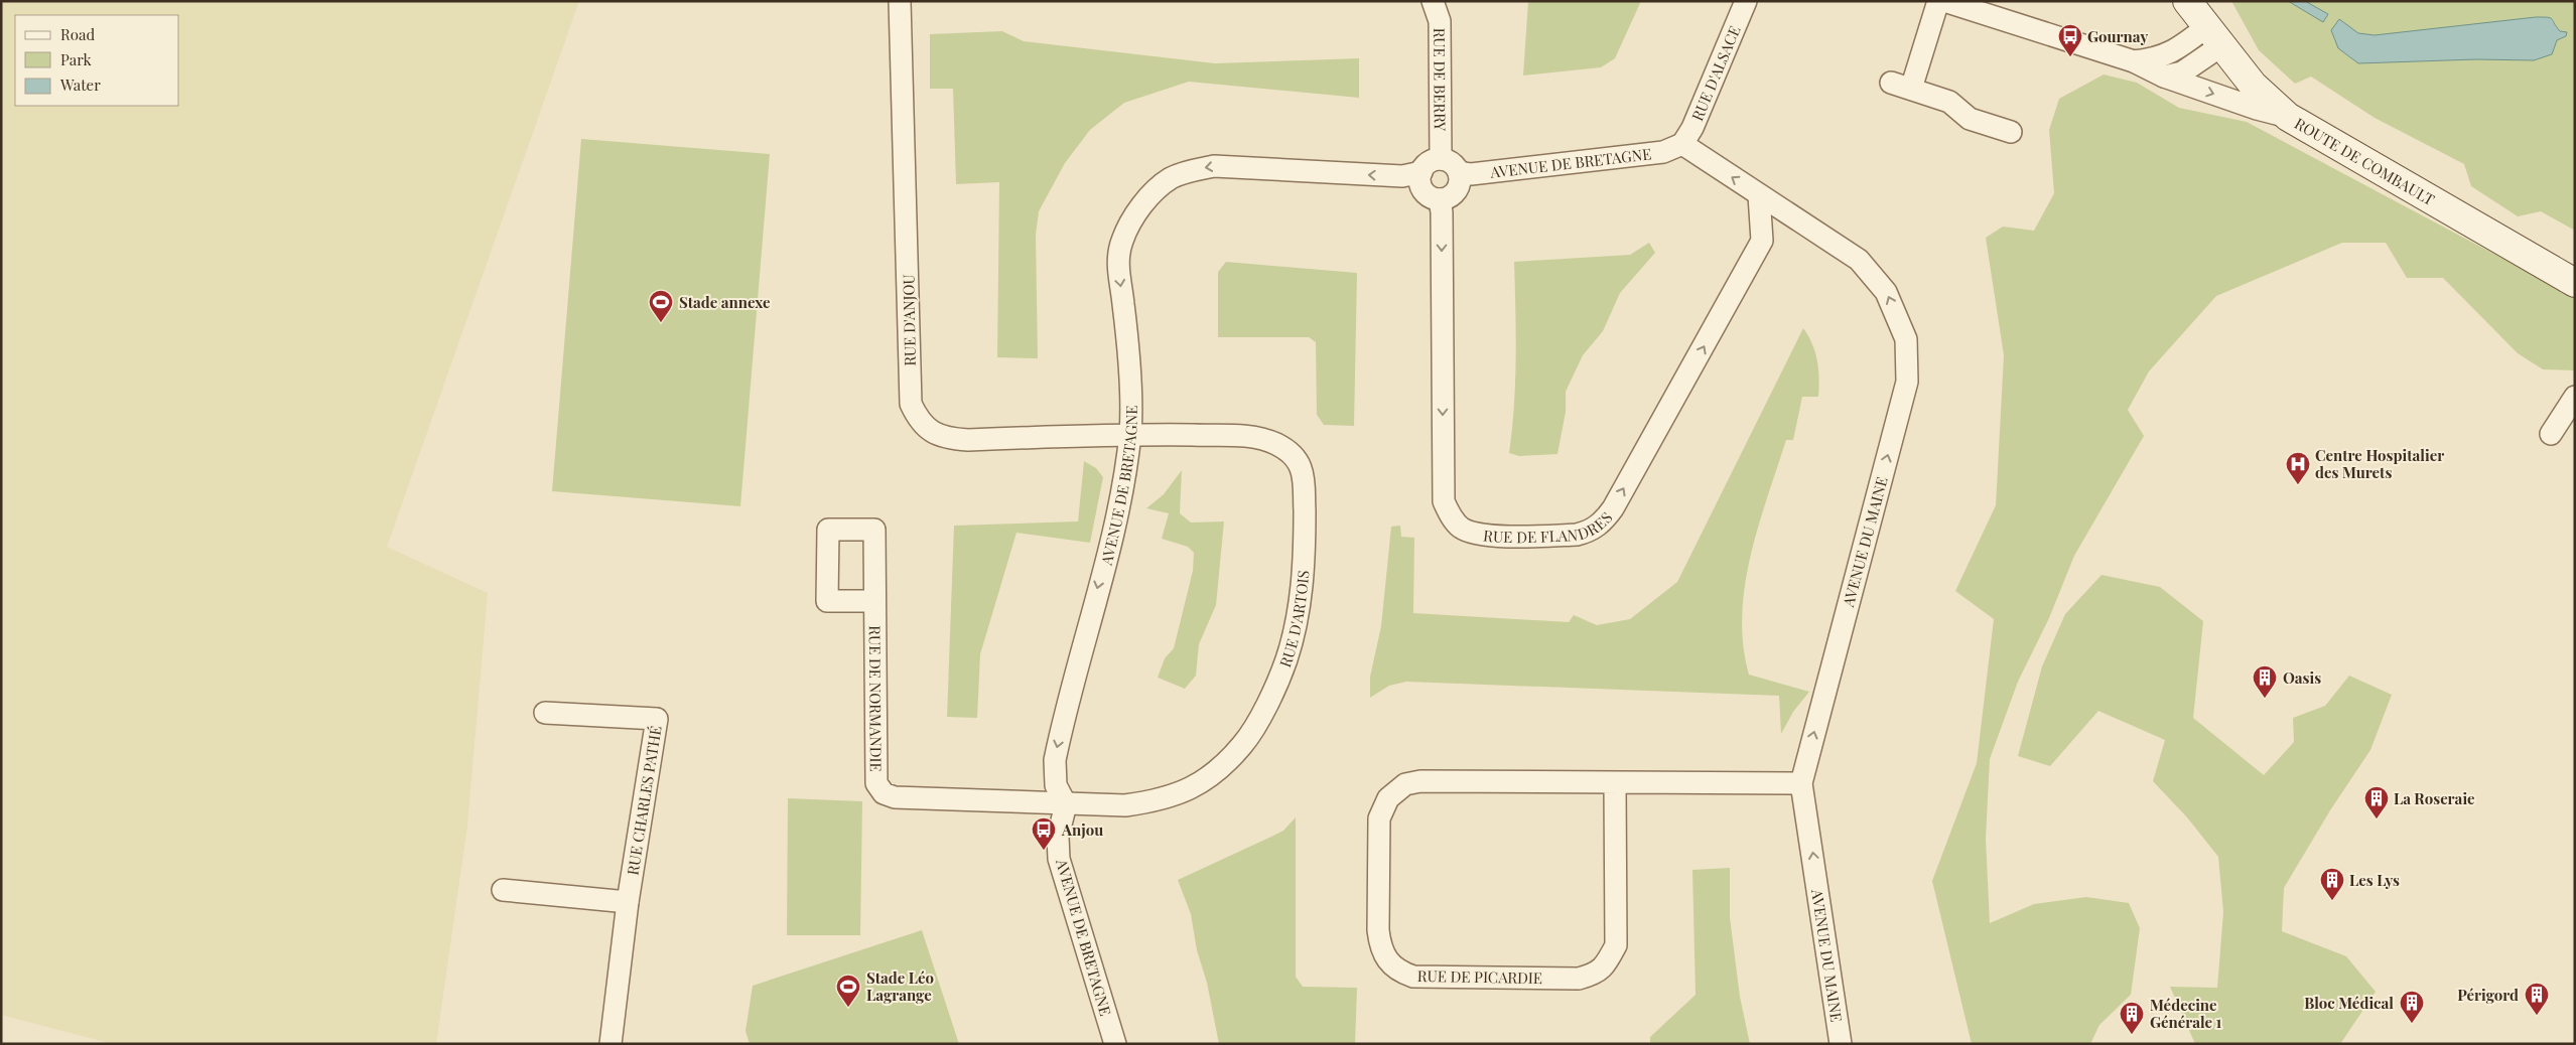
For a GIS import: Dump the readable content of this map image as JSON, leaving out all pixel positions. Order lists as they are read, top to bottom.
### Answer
{
  "streets": {
    "main road": ["ROUTE DE COMBAULT"],
    "street": [
      "RUE D'ALSACE",
      "RUE DE BERRY",
      "AVENUE DE BRETAGNE",
      "RUE D'ANJOU",
      "RUE DE FLANDRES",
      "AVENUE DU MAINE",
      "RUE D'ARTOIS",
      "RUE DE NORMANDIE",
      "RUE CHARLES PATHÉ",
      "RUE DE PICARDIE"
    ]
  },
  "crossings": [
    ["RUE D'ALSACE", "AVENUE DE BRETAGNE"],
    ["RUE D'ALSACE", "AVENUE DU MAINE"],
    ["RUE DE BERRY", "AVENUE DE BRETAGNE"],
    ["RUE DE BERRY", "RUE DE FLANDRES"],
    ["AVENUE DE BRETAGNE", "RUE D'ANJOU"],
    ["AVENUE DE BRETAGNE", "RUE DE FLANDRES"],
    ["AVENUE DE BRETAGNE", "AVENUE DU MAINE"],
    ["AVENUE DE BRETAGNE", "RUE D'ARTOIS"],
    ["AVENUE DE BRETAGNE", "RUE DE NORMANDIE"],
    ["RUE D'ANJOU", "RUE D'ARTOIS"],
    ["RUE DE FLANDRES", "AVENUE DU MAINE"],
    ["AVENUE DU MAINE", "RUE DE PICARDIE"],
    ["RUE D'ARTOIS", "RUE DE NORMANDIE"]
  ],
  "one_way": ["AVENUE DU MAINE"],
  "places": {
    "bus stop": ["Gournay", "Anjou"],
    "sports": ["Stade annexe", "Stade Léo Lagrange"],
    "hospital": ["Centre Hospitalier des Murets"],
    "building": [
      "Oasis",
      "La Roseraie",
      "Les Lys",
      "Périgord",
      "Bloc Médical",
      "Médecine Générale 1"
    ]
  },
  "legend": ["Road", "Park", "Water"]
}
